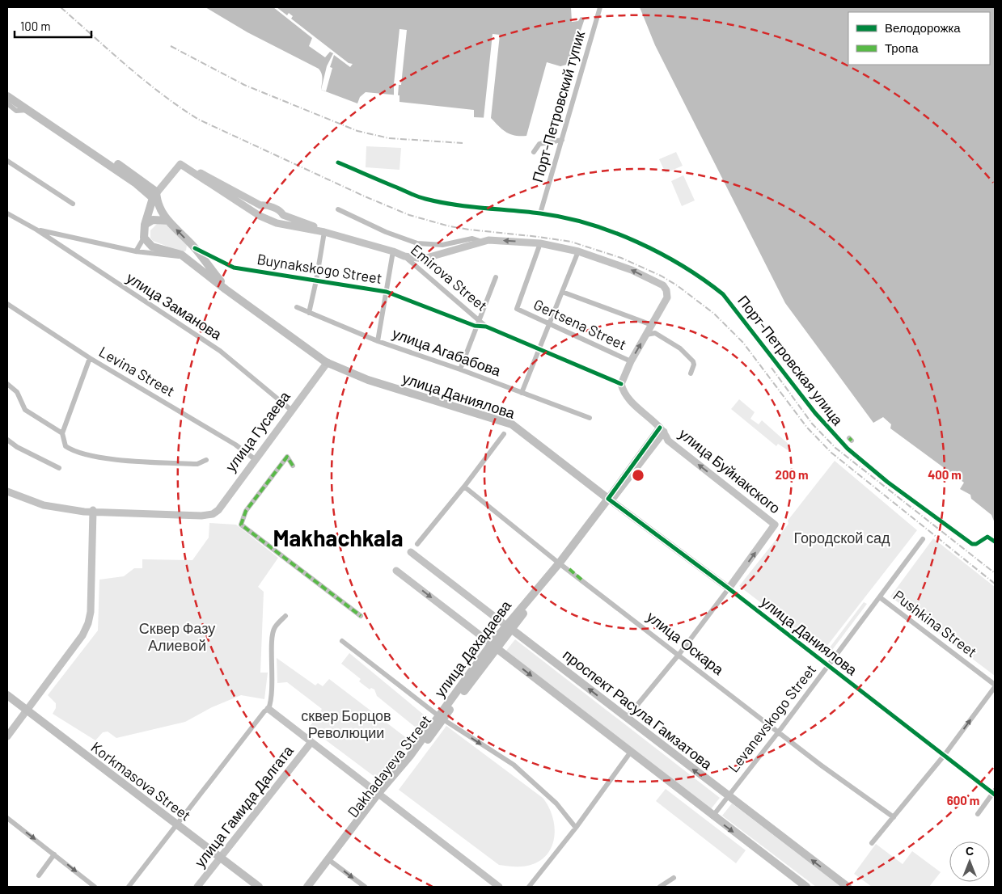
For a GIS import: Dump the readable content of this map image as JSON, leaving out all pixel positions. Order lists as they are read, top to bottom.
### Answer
{
  "streets": {
    "main road": [
      "улица Даниялова",
      "улица Дахадаева",
      "проспект Расула Гамзатова",
      "Dakhadayeva Street",
      "Korkmasova Street"
    ],
    "street": [
      "Порт-Петровский тупик",
      "Buynakskogo Street",
      "Emirova Street",
      "улица Заманова",
      "Gertsena Street",
      "улица Агабабова",
      "Порт-Петровская улица",
      "Levina Street",
      "улица Гусаева",
      "улица Буйнакского",
      "Pushkina Street",
      "улица Оскара",
      "Levanevskogo Street",
      "улица Гамида Далгата"
    ]
  },
  "crossings": [
    ["Порт-Петровский тупик", "Порт-Петровская улица"],
    ["Buynakskogo Street", "Emirova Street"],
    ["Buynakskogo Street", "улица Даниялова"],
    ["улица Заманова", "улица Даниялова"],
    ["улица Заманова", "улица Гусаева"],
    ["Levina Street", "улица Гусаева"],
    ["улица Даниялова", "улица Гусаева"],
    ["улица Даниялова", "улица Буйнакского"],
    ["улица Даниялова", "улица Дахадаева"],
    ["улица Даниялова", "Levanevskogo Street"],
    ["Pushkina Street", "Levanevskogo Street"],
    ["улица Оскара", "улица Дахадаева"],
    ["улица Оскара", "Levanevskogo Street"],
    ["улица Дахадаева", "проспект Расула Гамзатова"],
    ["улица Дахадаева", "Dakhadayeva Street"],
    ["проспект Расула Гамзатова", "Levanevskogo Street"],
    ["Korkmasova Street", "улица Гамида Далгата"]
  ],
  "one_way": ["проспект Расула Гамзатова"],
  "districts": ["Makhachkala"],
  "parks": ["Городской сад", "Сквер Фазу Алиевой", "сквер Борцов Революции"],
  "legend": ["Велодорожка", "Тропа"],
  "scale_bar": "100 m",
  "north": "top",
  "rings": ["200 m", "400 m", "600 m"]
}
